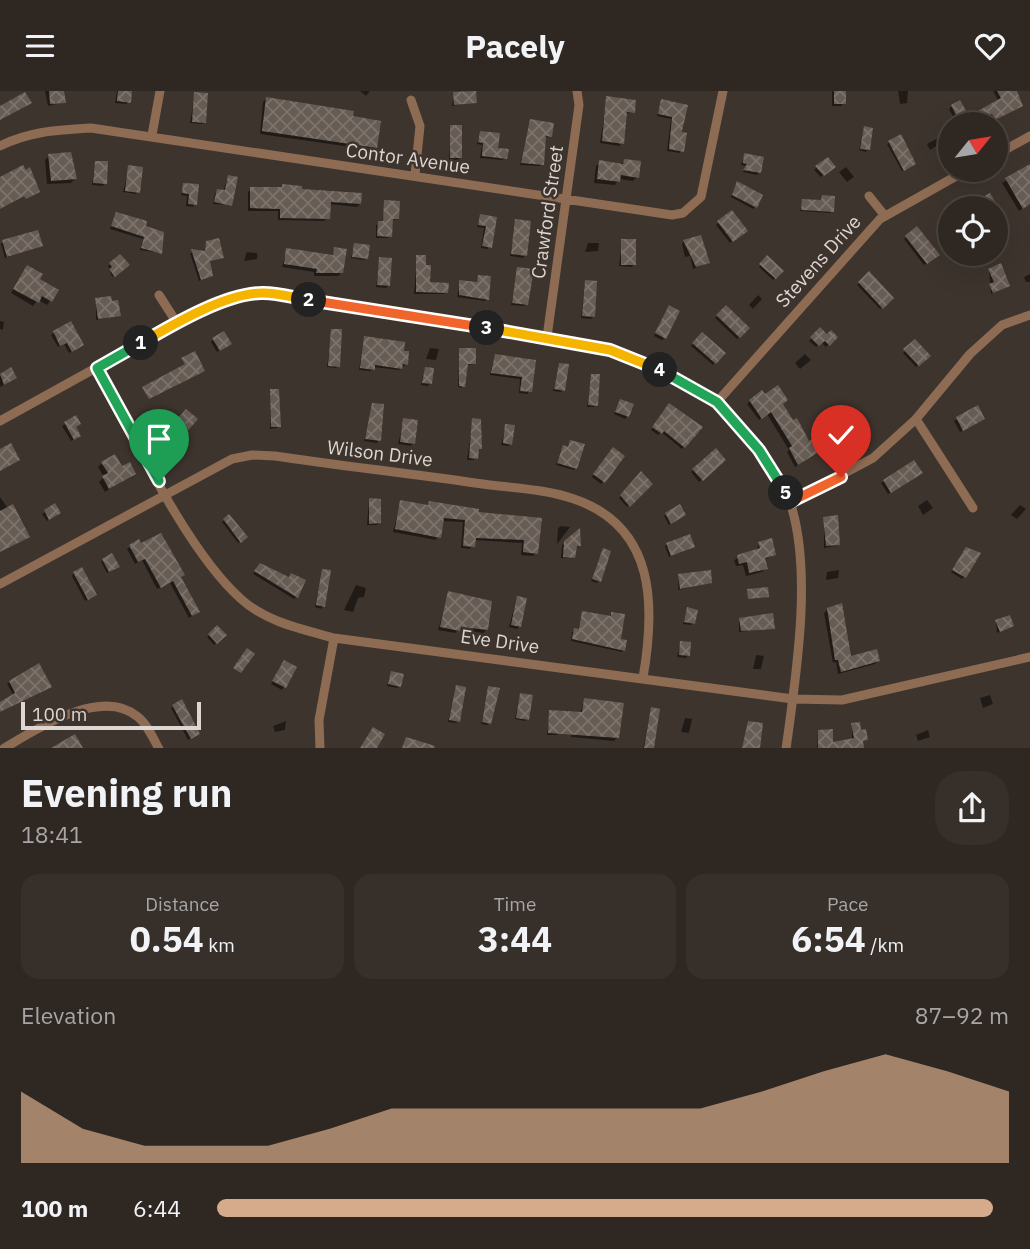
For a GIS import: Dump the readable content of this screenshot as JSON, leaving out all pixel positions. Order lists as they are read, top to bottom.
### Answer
{
  "streets": {
    "street": [
      "Contor Avenue",
      "Crawford Street",
      "Stevens Drive",
      "Wilson Drive",
      "Eve Drive"
    ]
  },
  "crossings": [
    ["Contor Avenue", "Crawford Street"],
    ["Wilson Drive", "Eve Drive"]
  ],
  "scale_bar": "100 m",
  "north": "top right",
  "page": {
    "header": "Pacely",
    "pins": [
      "2",
      "3",
      "1",
      "4",
      "5"
    ],
    "scale": "100 m",
    "heading": ["Evening run", "18:41"],
    "stats": [
      ["Distance", "0.54 km"],
      ["Time", "3:44"],
      ["Pace", "6:54 /km"]
    ],
    "chart": ["Elevation", "87–92 m"],
    "list": [
      {
        "name": "100 m",
        "note": "6:44"
      }
    ]
  }
}
